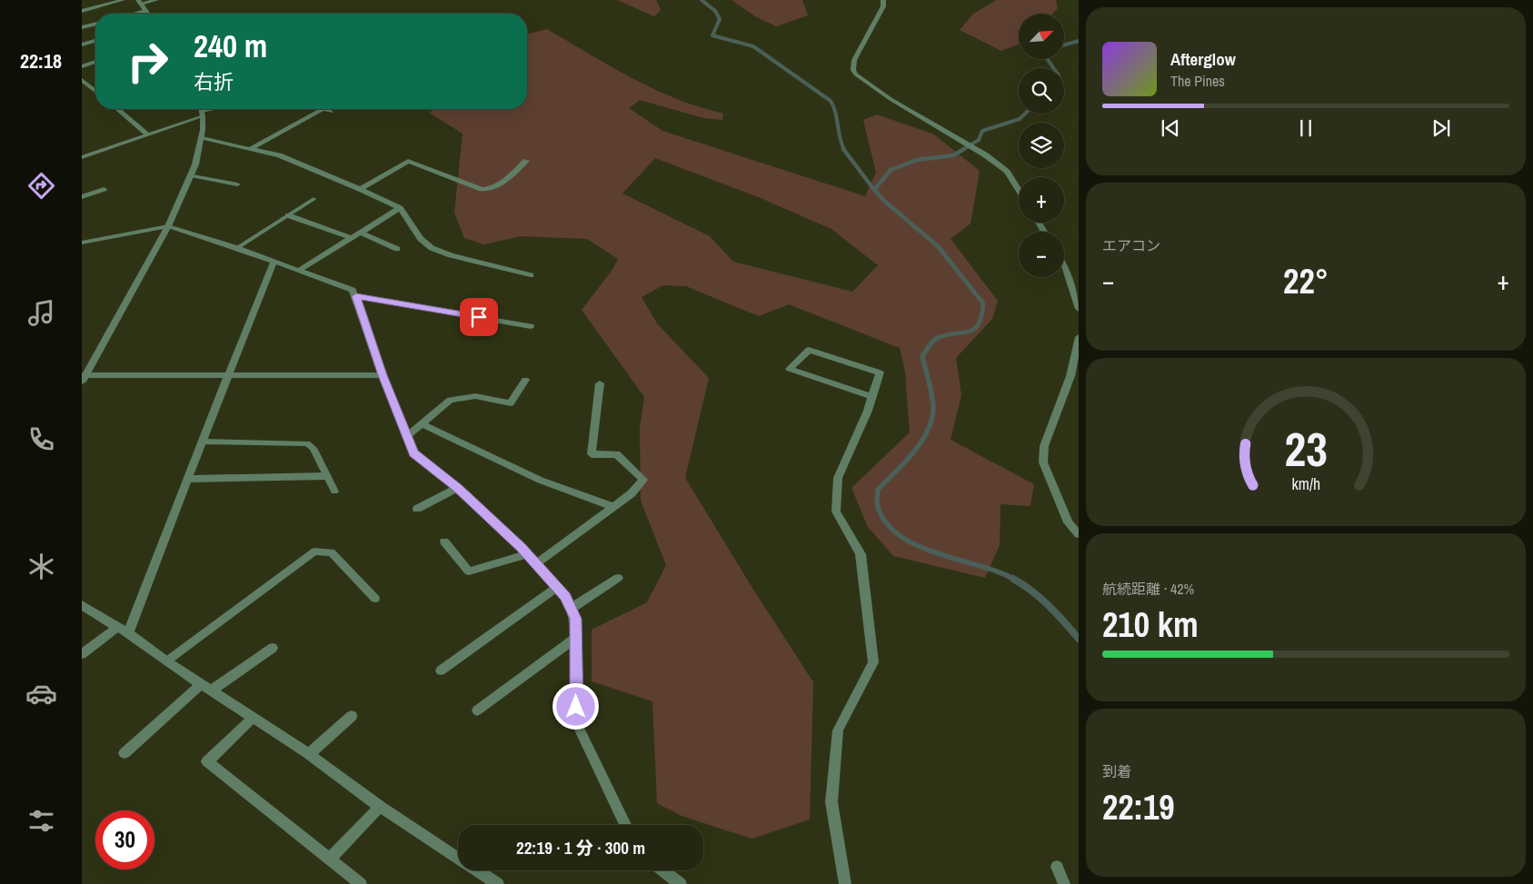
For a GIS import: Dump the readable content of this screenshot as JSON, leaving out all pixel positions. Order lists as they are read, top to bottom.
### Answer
{
  "north": "top right",
  "page": {
    "tabs": "22:18",
    "map_buttons": ["+", "−"],
    "turn": ["240 m", "右折"],
    "song": ["Afterglow", "The Pines"],
    "tile": [
      "エアコン",
      ["航続距離 · 42%", "210 km"],
      ["到着", "22:19"]
    ],
    "heat": ["−", "22°", "+"],
    "limit": "30",
    "trip": "22:19 · 1 分 · 300 m",
    "gauge": ["23", "km/h"]
  }
}
